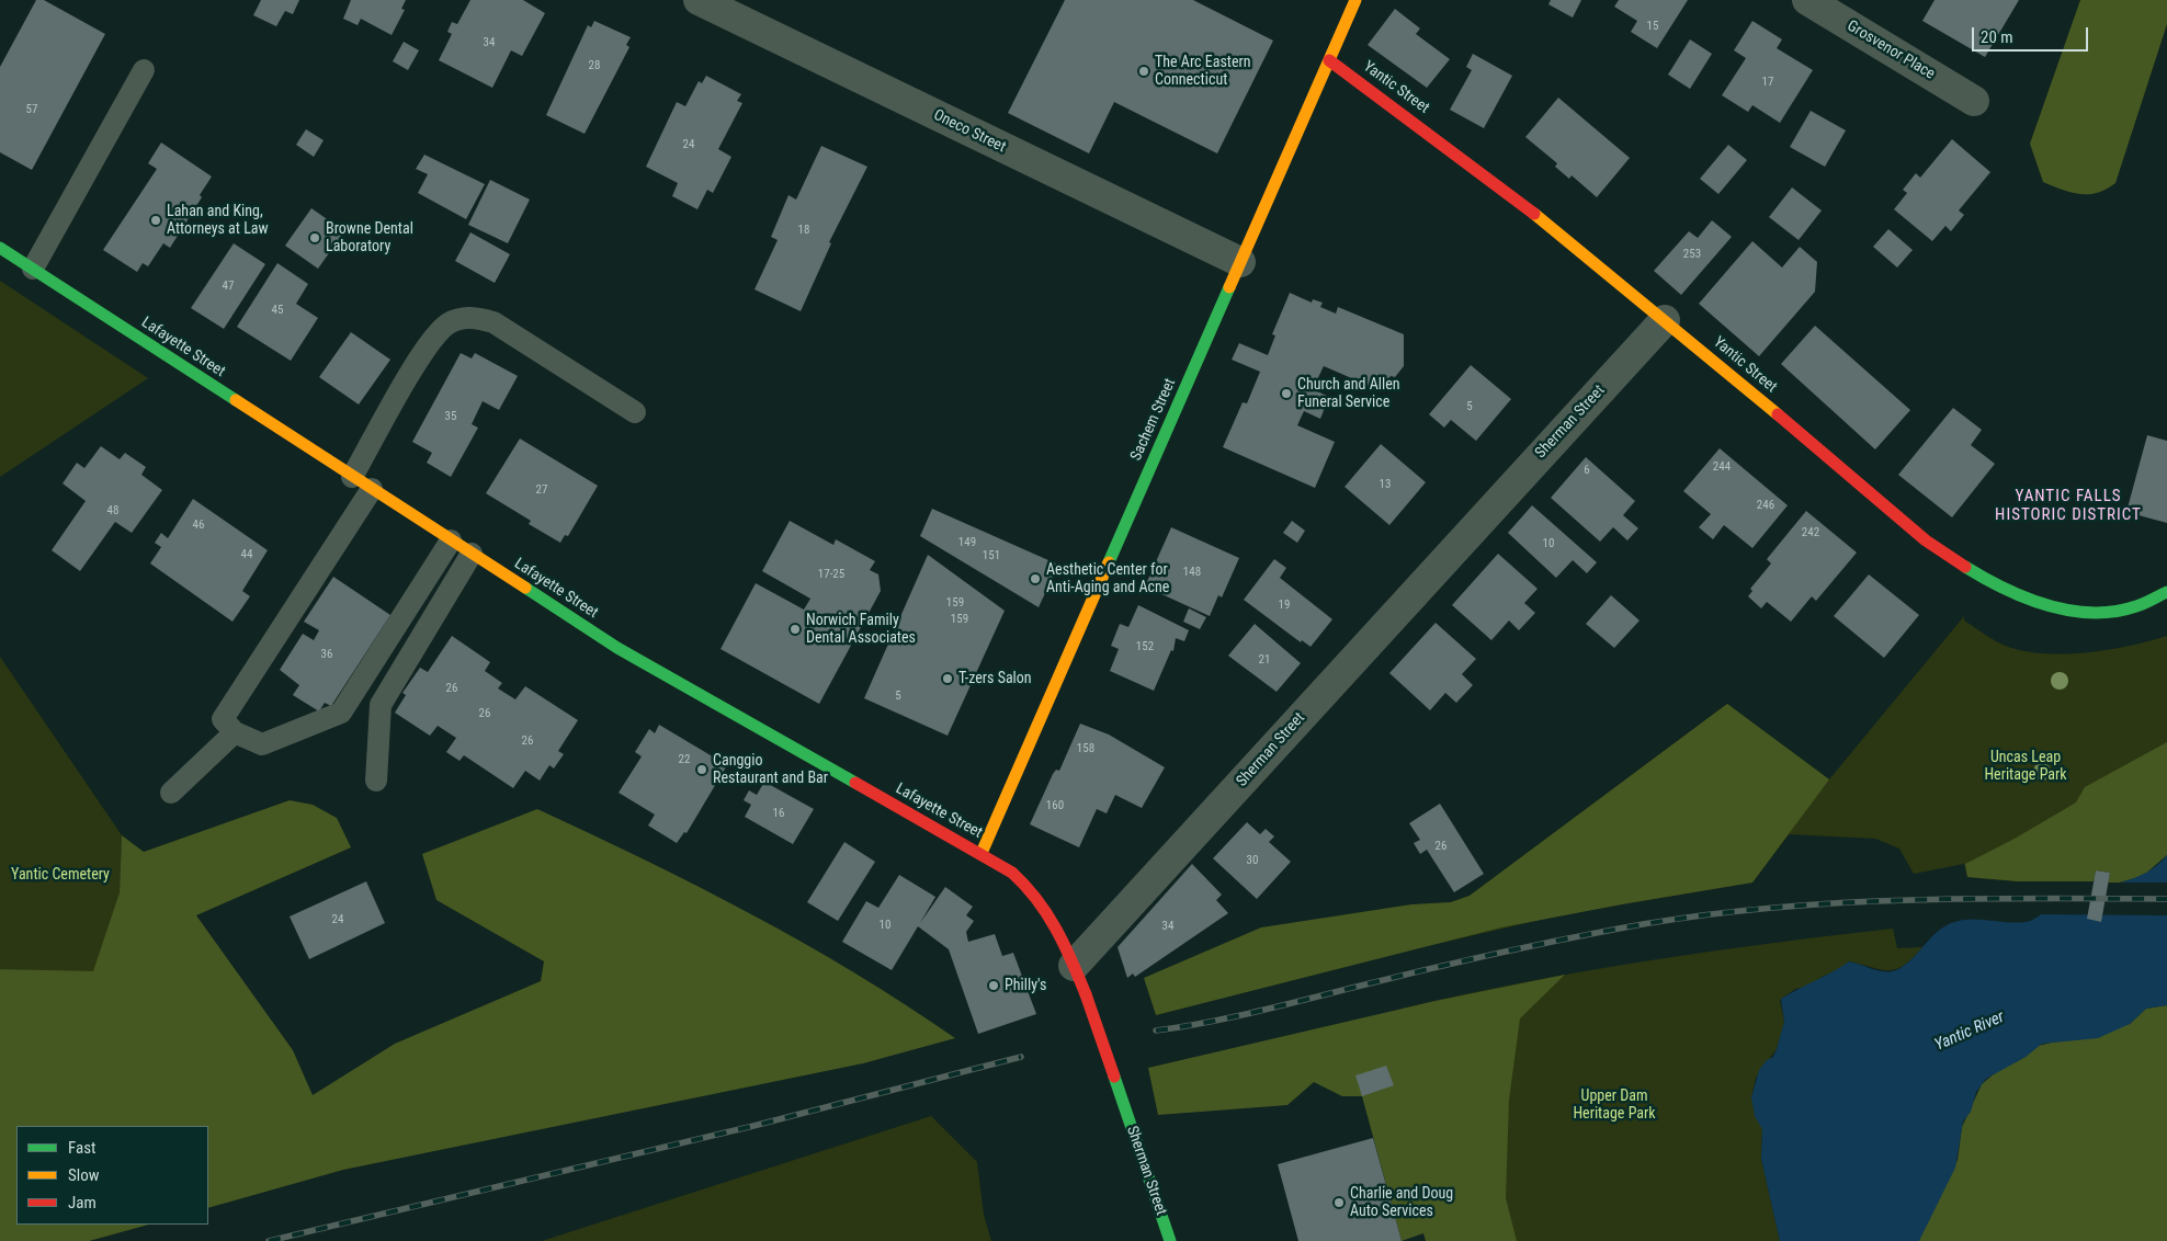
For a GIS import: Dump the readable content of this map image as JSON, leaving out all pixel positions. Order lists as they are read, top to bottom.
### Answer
{
  "streets": {
    "street": [
      "Grosvenor Place",
      "Yantic Street",
      "Oneco Street",
      "Lafayette Street",
      "Sachem Street",
      "Sherman Street"
    ]
  },
  "crossings": [
    ["Yantic Street", "Sachem Street"],
    ["Yantic Street", "Sherman Street"],
    ["Oneco Street", "Sachem Street"],
    ["Lafayette Street", "Sachem Street"],
    ["Lafayette Street", "Sherman Street"]
  ],
  "districts": ["YANTIC FALLS HISTORIC DISTRICT"],
  "water": ["Yantic River"],
  "parks": ["Uncas Leap Heritage Park", "Yantic Cemetery", "Upper Dam Heritage Park"],
  "places": [
    "The Arc Eastern Connecticut",
    "Lahan and King, Attorneys at Law",
    "Browne Dental Laboratory",
    "Church and Allen Funeral Service",
    "Aesthetic Center for Anti-Aging and Acne",
    "Norwich Family Dental Associates",
    "T-zers Salon",
    "Canggio Restaurant and Bar",
    "Philly's",
    "Charlie and Doug Auto Services"
  ],
  "house_numbers": [
    "15",
    "34",
    "28",
    "17",
    "57",
    "24",
    "18",
    "253",
    "47",
    "45",
    "5",
    "35",
    "244",
    "6",
    "13",
    "27",
    "246",
    "48",
    "46",
    "242",
    "149",
    "10",
    "44",
    "151",
    "148",
    "17-25",
    "159",
    "19",
    "159",
    "152",
    "36",
    "21",
    "26",
    "5",
    "26",
    "26",
    "158",
    "22",
    "160",
    "16",
    "26",
    "30",
    "24",
    "10",
    "34"
  ],
  "legend": ["Fast", "Slow", "Jam"],
  "scale_bar": "20 m"
}
